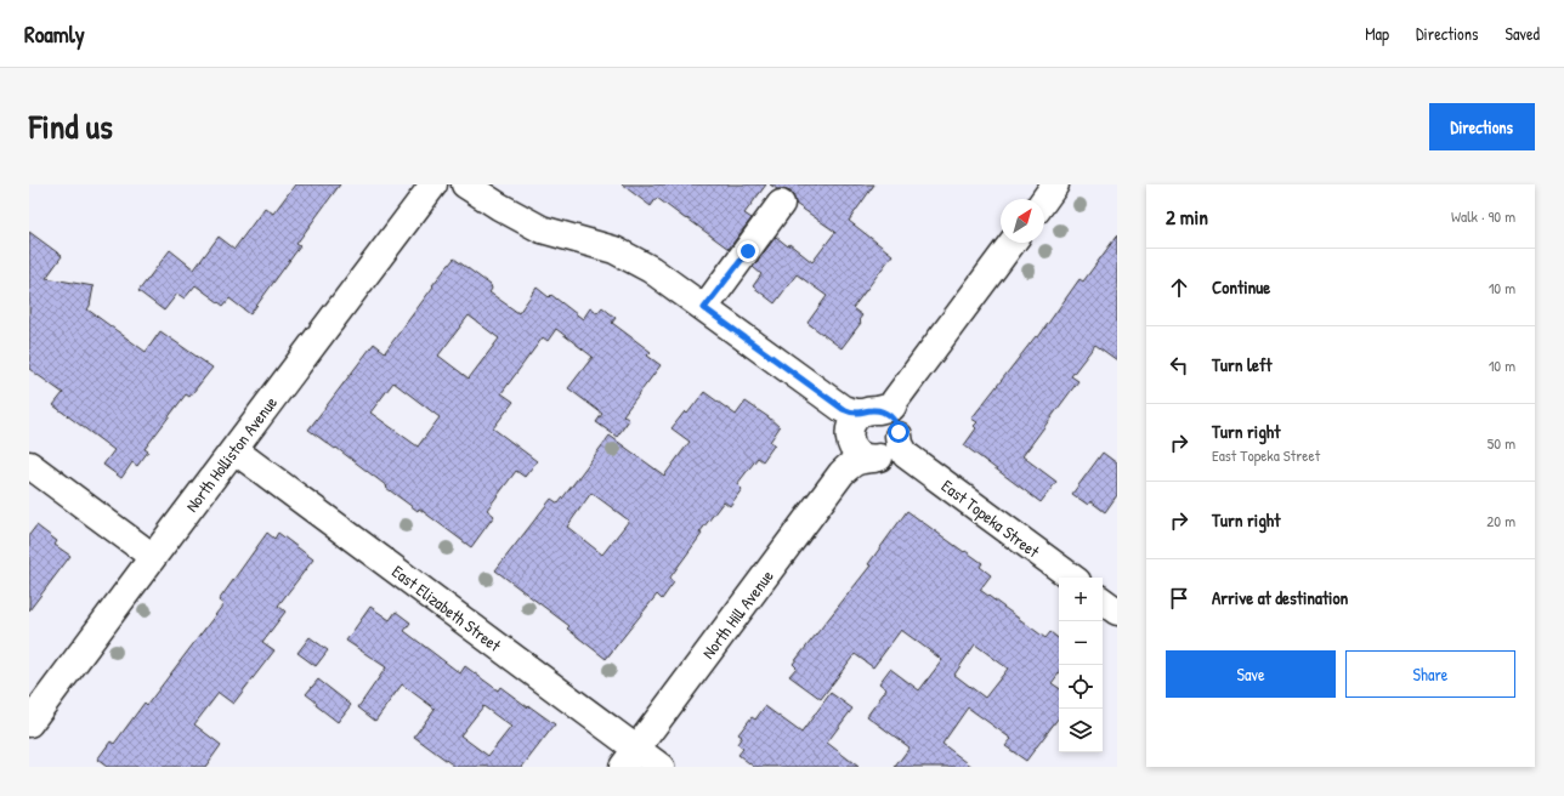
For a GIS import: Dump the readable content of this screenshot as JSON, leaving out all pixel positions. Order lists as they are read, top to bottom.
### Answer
{
  "streets": {
    "street": [
      "North Holliston Avenue",
      "East Topeka Street",
      "East Elizabeth Street",
      "North Hill Avenue"
    ]
  },
  "crossings": [
    ["North Holliston Avenue", "East Elizabeth Street"],
    ["East Topeka Street", "North Hill Avenue"],
    ["East Elizabeth Street", "North Hill Avenue"]
  ],
  "north": "top right",
  "page": {
    "header": "Roamly",
    "nav": ["Map", "Directions", "Saved"],
    "title": "Find us",
    "buttons": [
      "Directions",
      ["Save", "Share"]
    ],
    "heading": ["2 min", "Walk · 90 m"],
    "list": [
      ["Continue", "10 m"],
      ["Turn left", "10 m"],
      ["Turn right", "East Topeka Street", "50 m"],
      ["Turn right", "20 m"],
      "Arrive at destination"
    ],
    "map_buttons": ["+", "−"]
  }
}
